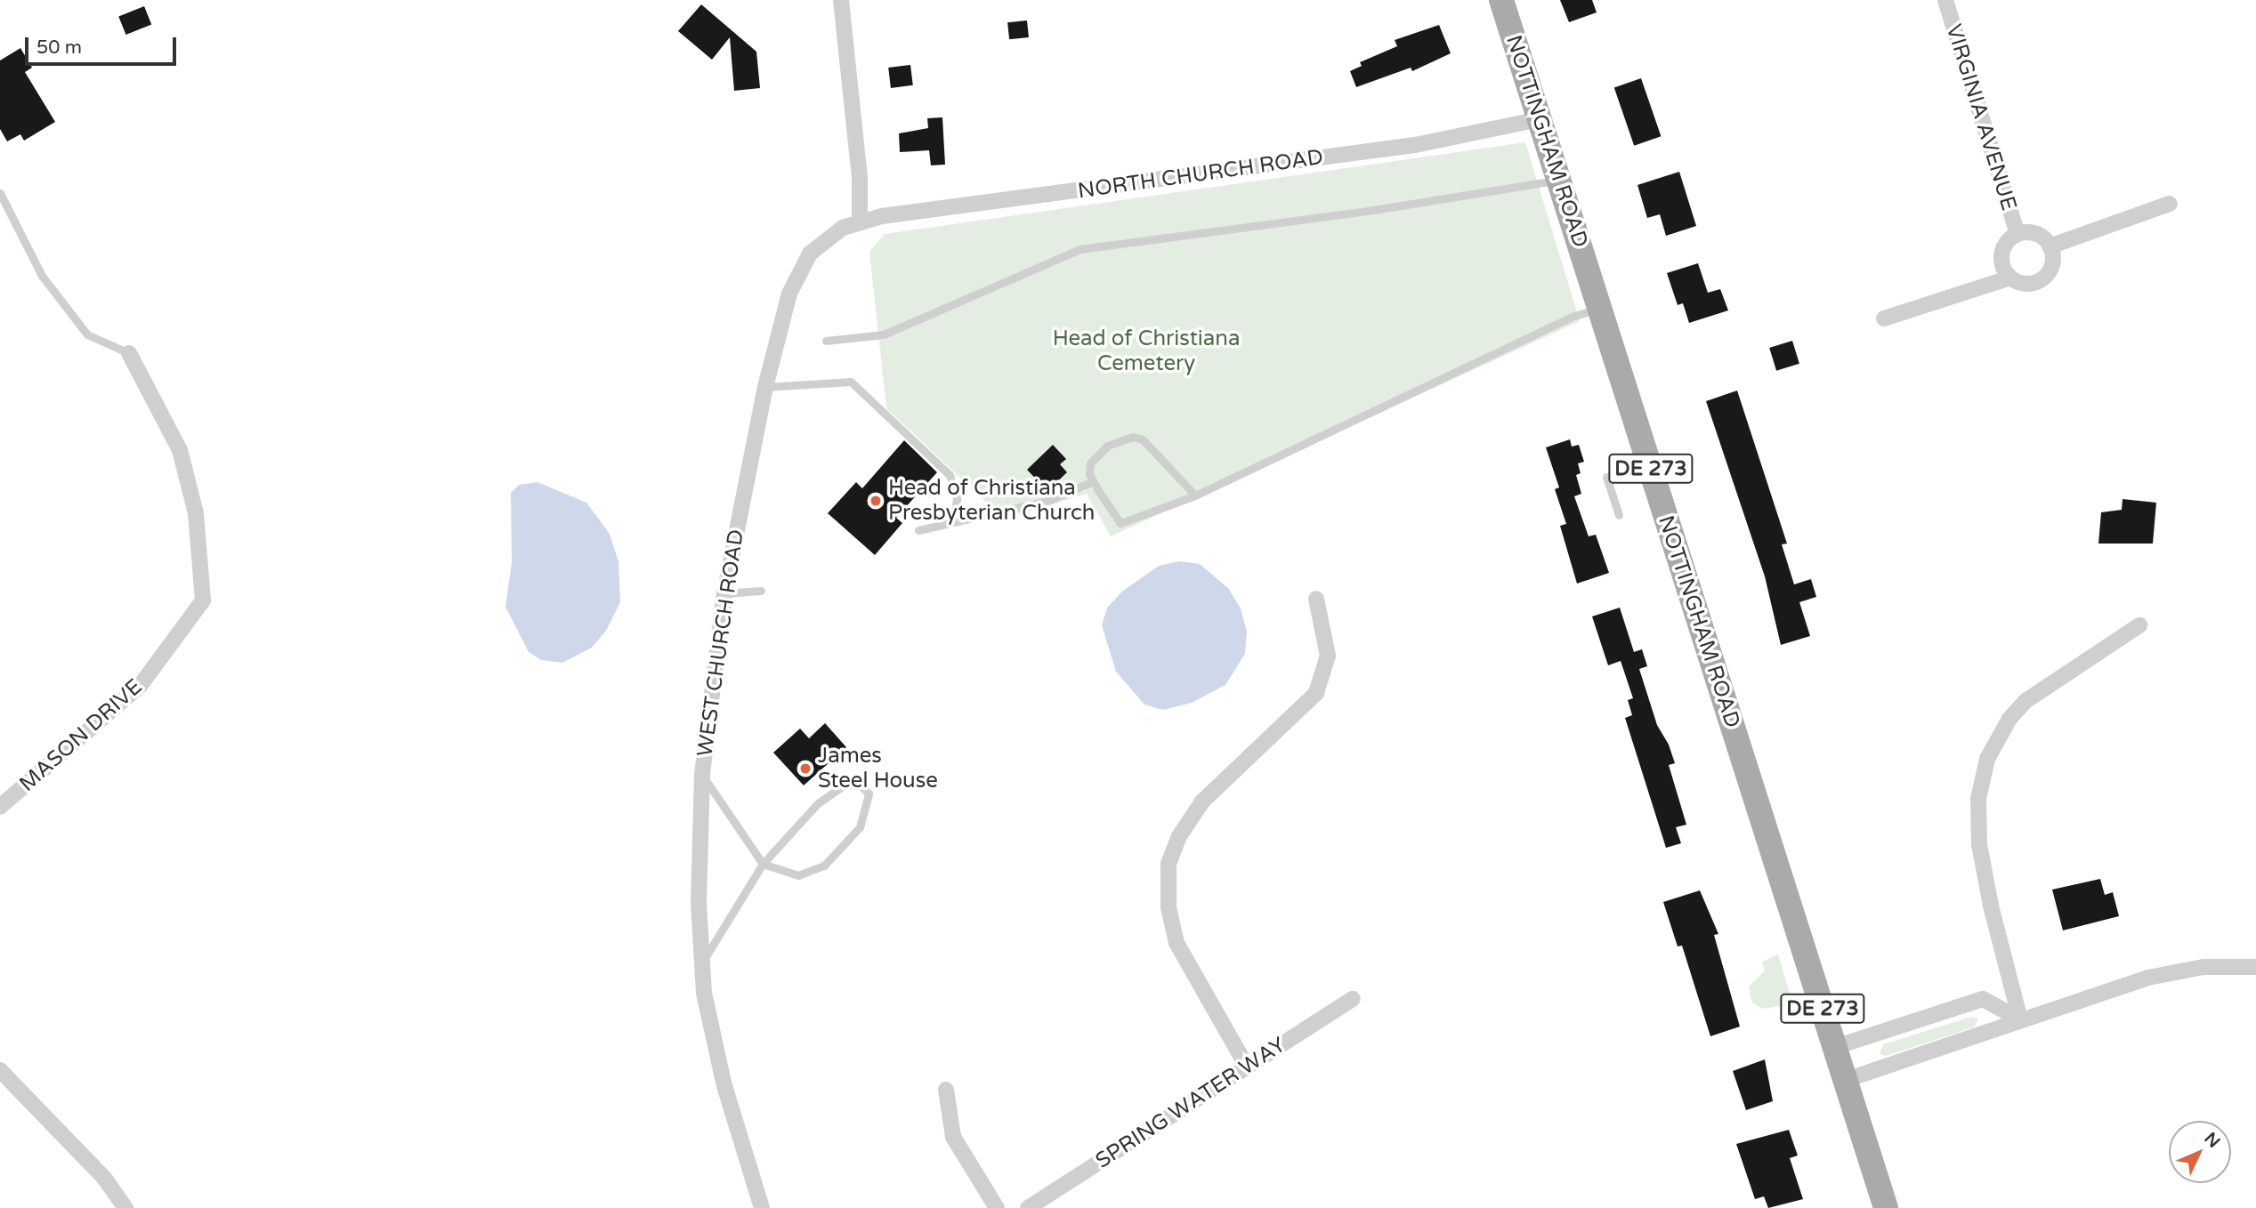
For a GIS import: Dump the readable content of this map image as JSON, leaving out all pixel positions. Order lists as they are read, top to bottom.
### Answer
{
  "streets": {
    "main road": ["NOTTINGHAM ROAD", "DE 273"],
    "street": [
      "VIRGINIA AVENUE",
      "NORTH CHURCH ROAD",
      "WEST CHURCH ROAD",
      "MASON DRIVE",
      "SPRING WATER WAY"
    ]
  },
  "crossings": [
    ["NOTTINGHAM ROAD", "NORTH CHURCH ROAD"],
    ["NORTH CHURCH ROAD", "WEST CHURCH ROAD"]
  ],
  "parks": ["Head of Christiana Cemetery"],
  "places": ["Head of Christiana Presbyterian Church", "James Steel House"],
  "scale_bar": "50 m",
  "north": "top right"
}
